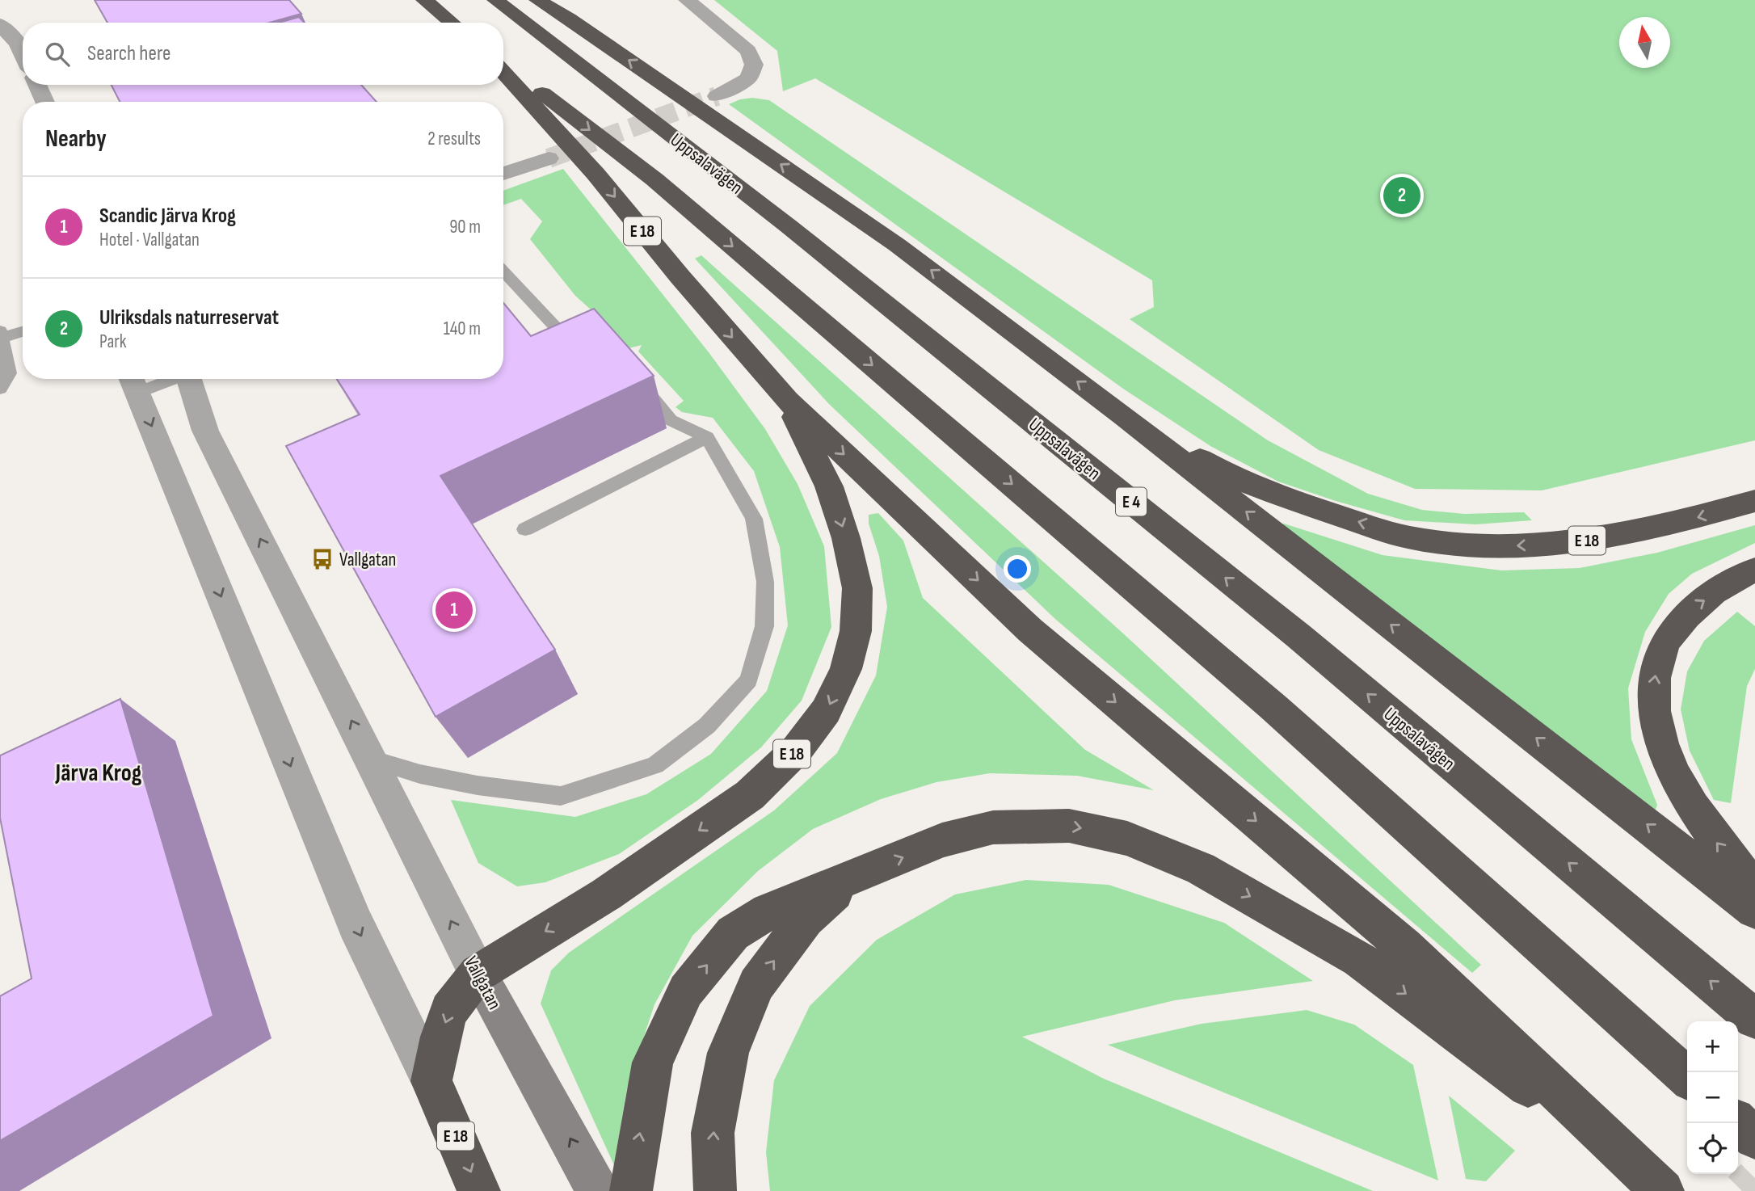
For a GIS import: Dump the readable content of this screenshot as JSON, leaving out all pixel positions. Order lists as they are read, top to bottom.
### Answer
{
  "streets": {
    "highway": ["Uppsalavägen", "E 18", "E 4"],
    "main road": ["Vallgatan"]
  },
  "crossings": [
    ["E 18", "Vallgatan"]
  ],
  "districts": ["Järva Krog"],
  "places": {
    "bus stop": ["Vallgatan"]
  },
  "north": "top",
  "page": {
    "search": "Search here",
    "heading": ["Nearby", "2 results"],
    "pins": ["2", "1"],
    "list": [
      {
        "mark": "1",
        "name": "Scandic Järva Krog",
        "note": "Hotel · Vallgatan",
        "value": "90 m"
      },
      {
        "mark": "2",
        "name": "Ulriksdals naturreservat",
        "note": "Park",
        "value": "140 m"
      }
    ],
    "map_buttons": ["+", "−"]
  }
}
